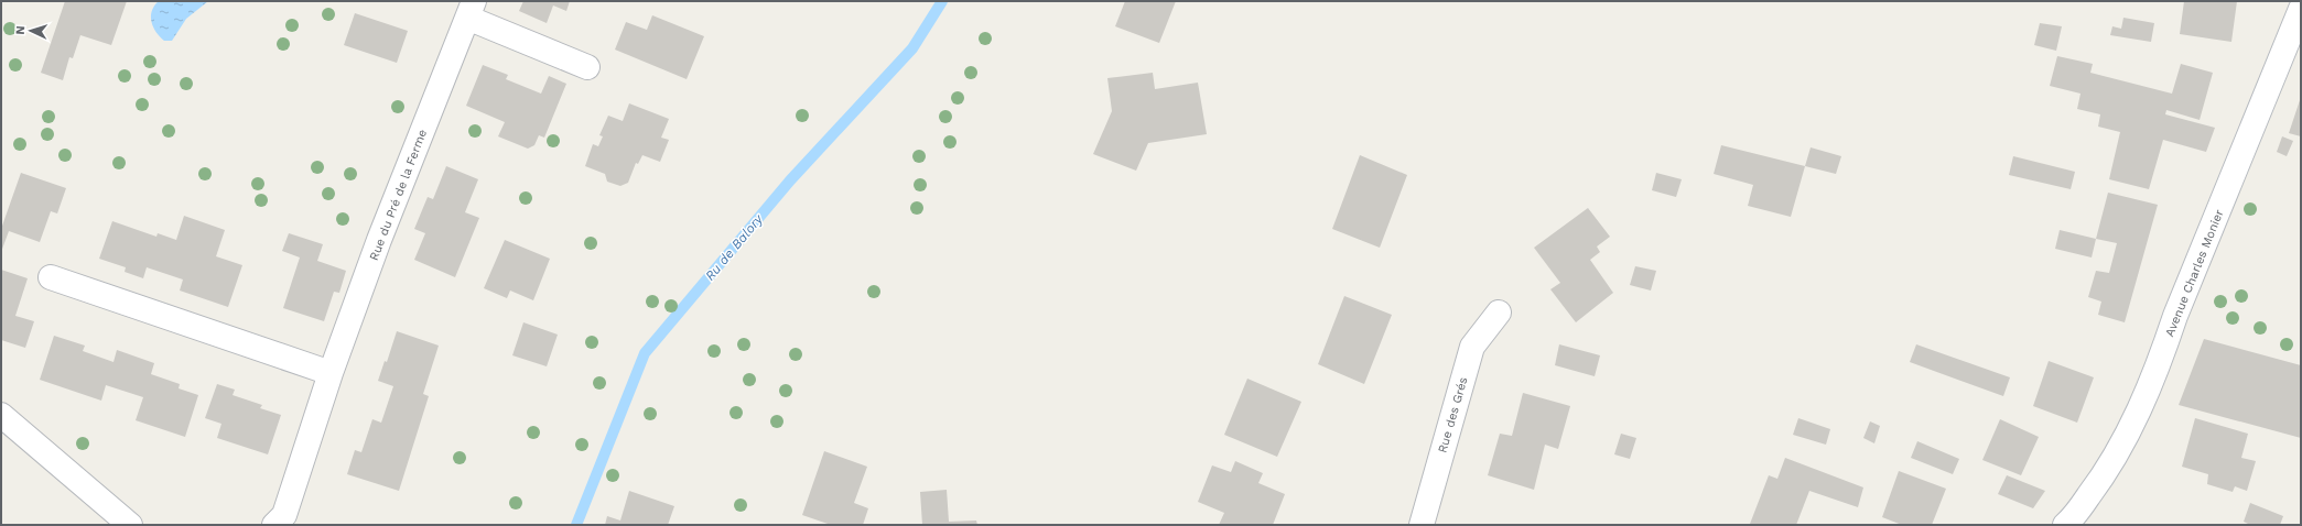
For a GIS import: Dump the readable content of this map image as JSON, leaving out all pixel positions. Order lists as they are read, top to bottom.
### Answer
{
  "streets": {
    "street": ["Rue du Pré de la Ferme", "Avenue Charles Monier", "Rue des Grés"]
  },
  "water": ["Ru de Balory"],
  "north": "left"
}
